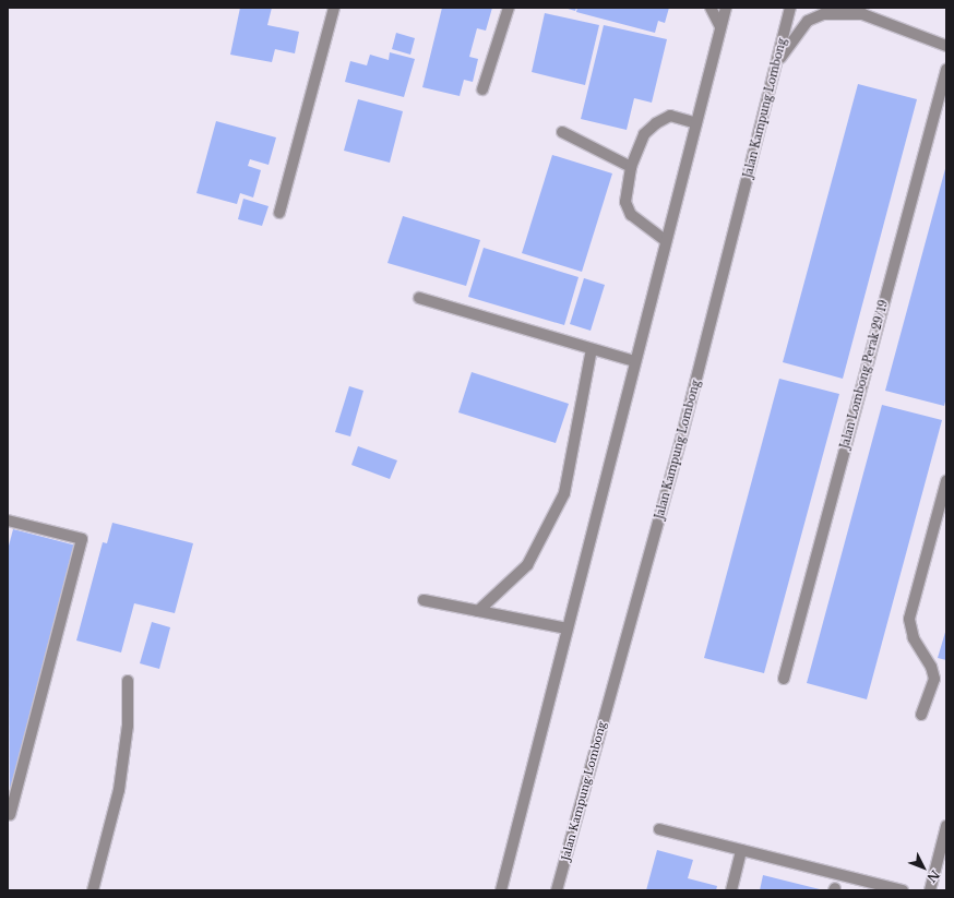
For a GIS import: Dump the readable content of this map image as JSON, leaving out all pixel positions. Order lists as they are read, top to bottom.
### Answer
{
  "streets": {
    "street": ["Jalan Kampung Lombong", "Jalan Lombong Perak 29/19"]
  },
  "north": "bottom right"
}
